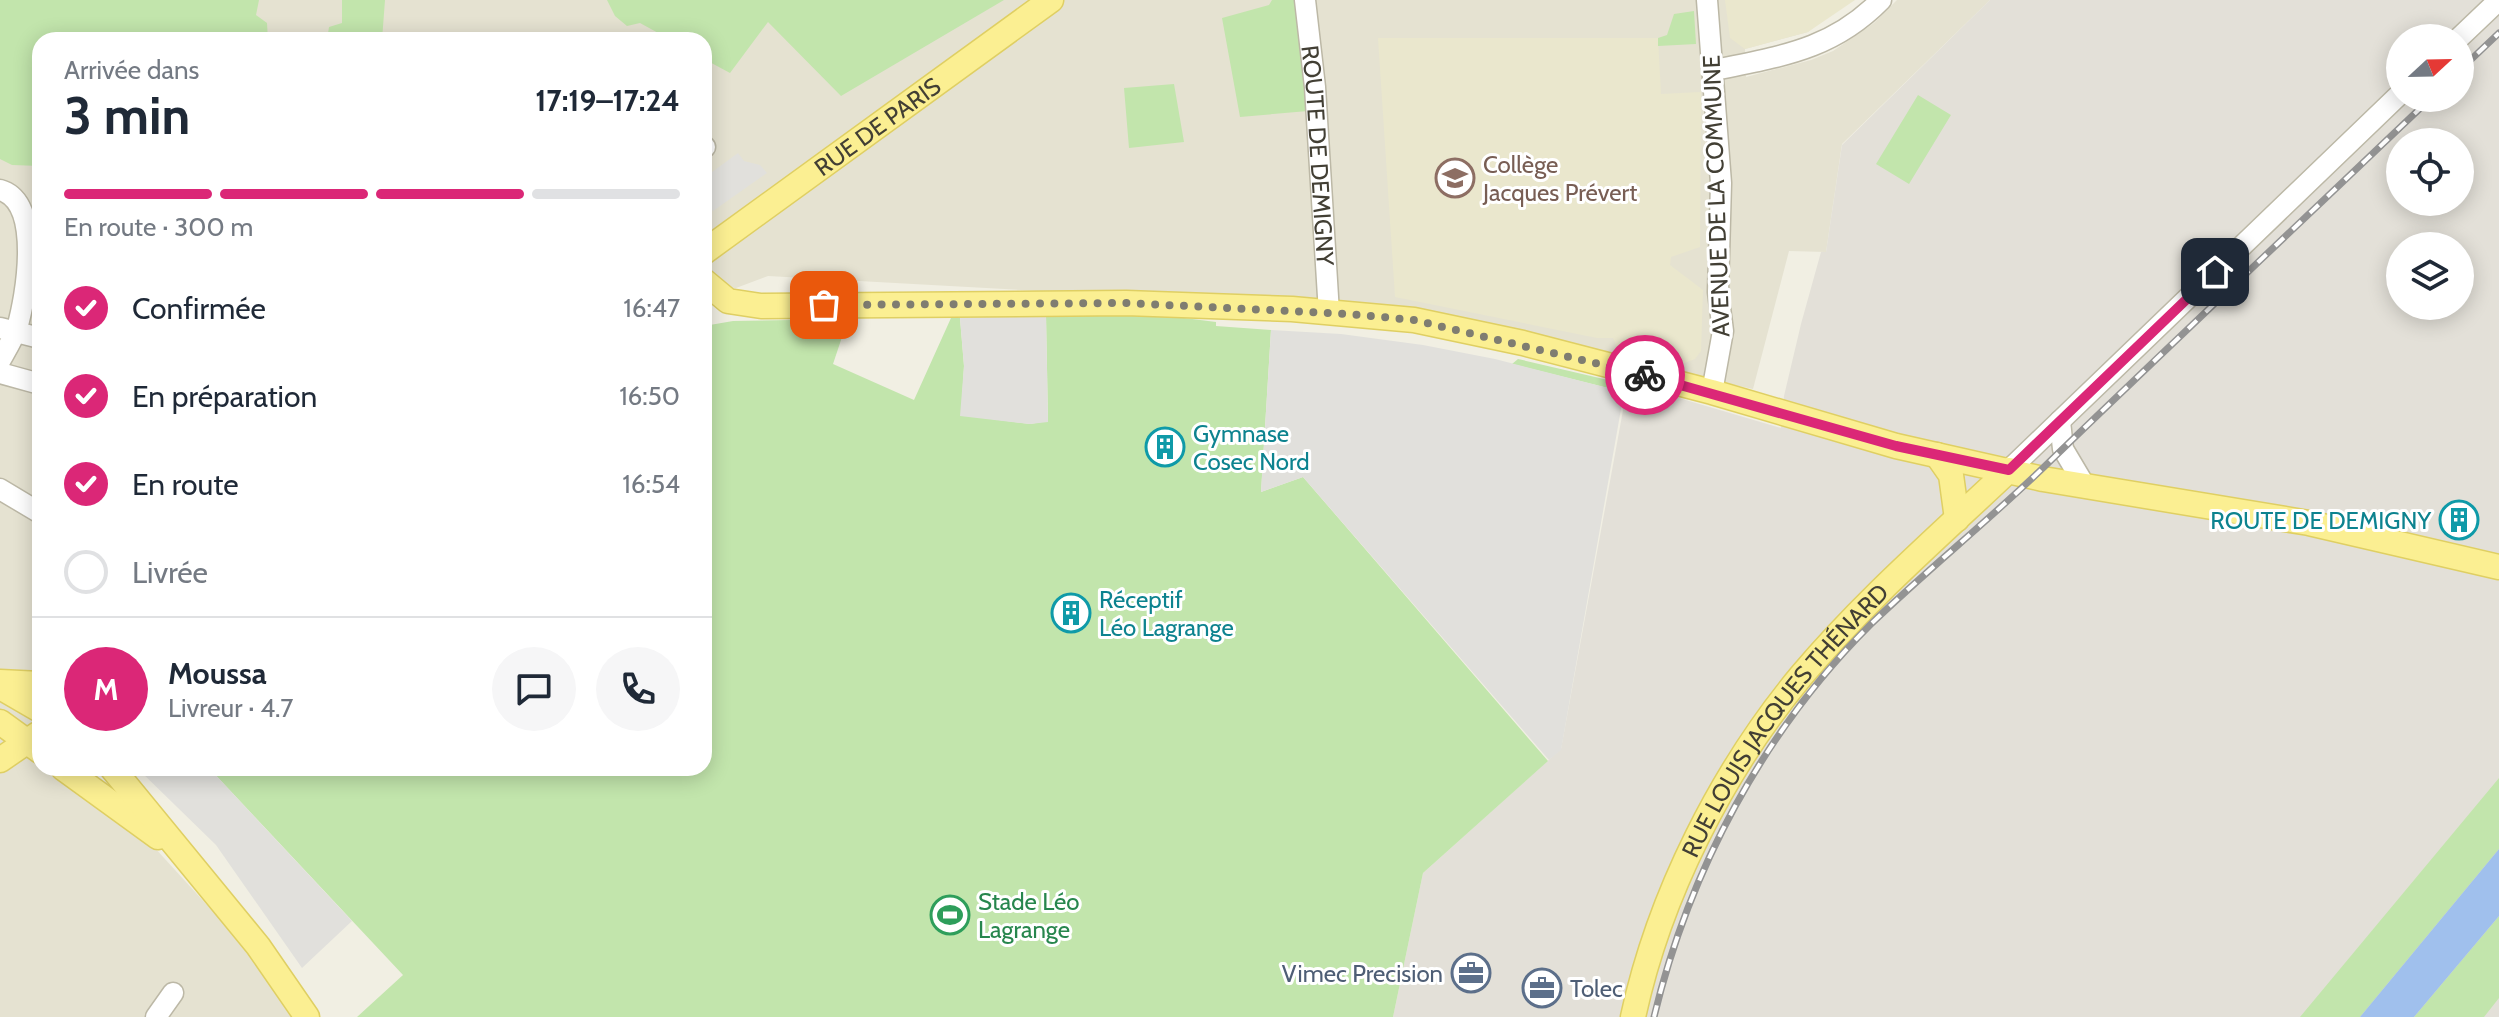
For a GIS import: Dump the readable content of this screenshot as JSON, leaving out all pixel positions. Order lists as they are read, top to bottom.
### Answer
{
  "streets": {
    "main road": ["RUE DE PARIS", "RUE LOUIS JACQUES THÉNARD"],
    "street": ["ROUTE DE DEMIGNY", "AVENUE DE LA COMMUNE"]
  },
  "places": {
    "school or university": ["Collège Jacques Prévert"],
    "building": ["Gymnase Cosec Nord", "ROUTE DE DEMIGNY", "Réceptif Léo Lagrange"],
    "sports": ["Stade Léo Lagrange"],
    "office": ["Vimec Precision", "Tolec"]
  },
  "north": "right",
  "page": {
    "heading": ["3 min", "Arrivée dans", "17:19–17:24"],
    "panel": ["Moussa", "Livreur · 4.7"],
    "bar": "En route · 300 m",
    "list": [
      ["Confirmée", "16:47"],
      ["En préparation", "16:50"],
      ["En route", "16:54"],
      "Livrée"
    ],
    "round": "M"
  }
}
